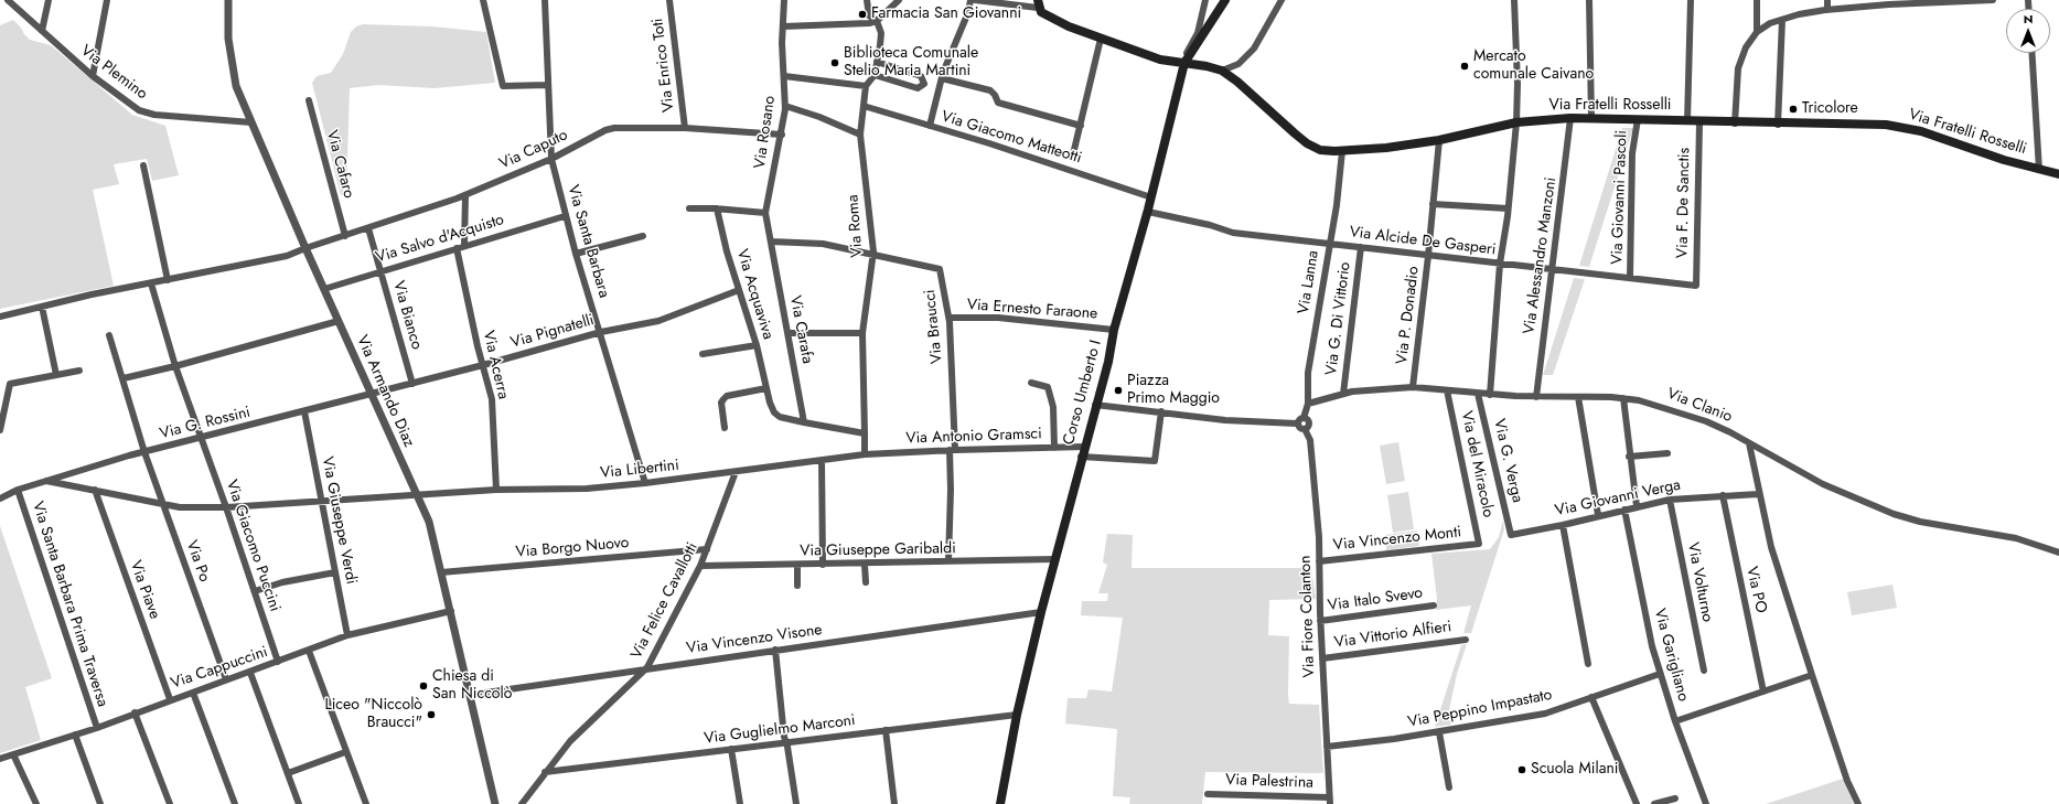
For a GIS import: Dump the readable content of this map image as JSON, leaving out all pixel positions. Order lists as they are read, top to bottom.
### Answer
{
  "streets": {
    "main road": ["Via Fratelli Rosselli", "Corso Umberto I"],
    "street": [
      "Via Enrico Toti",
      "Via Plemino",
      "Via Rosano",
      "Via Giacomo Matteotti",
      "Via Caputo",
      "Via Cafaro",
      "Via Giovanni Pascoli",
      "Via F. De Sanctis",
      "Via Roma",
      "Via Salvo d'Acquisto",
      "Via Santa Barbara",
      "Via Alcide De Gasperi",
      "Via Alessandro Manzoni",
      "Via Lanna",
      "Via Acquaviva",
      "Via Ernesto Faraone",
      "Via Bianco",
      "Via P. Donadio",
      "Via G. Di Vittorio",
      "Via Braucci",
      "Via Carafa",
      "Via Pignatelli",
      "Via Acerra",
      "Via Armando Diaz",
      "Via Clanio",
      "Via G. Rossini",
      "Via Antonio Gramsci",
      "Via G. Verga",
      "Via del Miracolo",
      "Via Libertini",
      "Via Giovanni Verga",
      "Via Giuseppe Verdi",
      "Via Vincenzo Monti",
      "Via Giacomo Puccini",
      "Via Borgo Nuovo",
      "Via Giuseppe Garibaldi",
      "Via Po",
      "Via Volturno",
      "Via Piave",
      "Via PO",
      "Via Italo Svevo",
      "Via Felice Cavallotti",
      "Via Santa Barbara Prima Traversa",
      "Via Fiore Colanton",
      "Via Vittorio Alfieri",
      "Via Vincenzo Visone",
      "Via Garigliano",
      "Via Cappuccini",
      "Via Peppino Impastato",
      "Via Guglielmo Marconi",
      "Via Palestrina"
    ]
  },
  "crossings": [
    ["Via Enrico Toti", "Via Caputo"],
    ["Via Plemino", "Via Armando Diaz"],
    ["Via Fratelli Rosselli", "Via Giovanni Pascoli"],
    ["Via Fratelli Rosselli", "Via F. De Sanctis"],
    ["Via Fratelli Rosselli", "Via Alessandro Manzoni"],
    ["Via Fratelli Rosselli", "Via Lanna"],
    ["Via Fratelli Rosselli", "Via P. Donadio"],
    ["Via Fratelli Rosselli", "Corso Umberto I"],
    ["Via Rosano", "Via Caputo"],
    ["Via Rosano", "Via Carafa"],
    ["Via Giacomo Matteotti", "Via Roma"],
    ["Via Giacomo Matteotti", "Corso Umberto I"],
    ["Via Caputo", "Via Cafaro"],
    ["Via Caputo", "Via Santa Barbara"],
    ["Via Caputo", "Via Bianco"],
    ["Via Caputo", "Via Armando Diaz"],
    ["Via Caputo", "Via Giacomo Puccini"],
    ["Via Giovanni Pascoli", "Via Alcide De Gasperi"],
    ["Via F. De Sanctis", "Via Alcide De Gasperi"],
    ["Via Roma", "Via Braucci"],
    ["Via Roma", "Via Antonio Gramsci"],
    ["Via Roma", "Via Libertini"],
    ["Via Salvo d'Acquisto", "Via Santa Barbara"],
    ["Via Salvo d'Acquisto", "Via Bianco"],
    ["Via Salvo d'Acquisto", "Via Acerra"],
    ["Via Salvo d'Acquisto", "Via Armando Diaz"],
    ["Via Santa Barbara", "Via Pignatelli"],
    ["Via Santa Barbara", "Via Libertini"],
    ["Via Alcide De Gasperi", "Via Alessandro Manzoni"],
    ["Via Alcide De Gasperi", "Via Lanna"],
    ["Via Alcide De Gasperi", "Via P. Donadio"],
    ["Via Alcide De Gasperi", "Via G. Di Vittorio"],
    ["Via Alcide De Gasperi", "Corso Umberto I"],
    ["Via Alessandro Manzoni", "Via Clanio"],
    ["Via Lanna", "Via Clanio"],
    ["Via Lanna", "Via Fiore Colanton"],
    ["Via Acquaviva", "Via Carafa"],
    ["Via Acquaviva", "Via Pignatelli"],
    ["Via Ernesto Faraone", "Via Braucci"],
    ["Via Ernesto Faraone", "Corso Umberto I"],
    ["Via Bianco", "Via Pignatelli"],
    ["Via P. Donadio", "Via Clanio"],
    ["Via G. Di Vittorio", "Via Clanio"],
    ["Via Braucci", "Via Antonio Gramsci"],
    ["Via Braucci", "Via Giuseppe Garibaldi"],
    ["Via Pignatelli", "Via Acerra"],
    ["Via Pignatelli", "Via Armando Diaz"],
    ["Via Pignatelli", "Via G. Rossini"],
    ["Via Acerra", "Via Libertini"],
    ["Via Armando Diaz", "Via G. Rossini"],
    ["Via Armando Diaz", "Via Libertini"],
    ["Via Armando Diaz", "Via Borgo Nuovo"],
    ["Via Armando Diaz", "Via Vincenzo Visone"],
    ["Via Armando Diaz", "Via Cappuccini"],
    ["Corso Umberto I", "Via Antonio Gramsci"],
    ["Corso Umberto I", "Via Giuseppe Garibaldi"],
    ["Corso Umberto I", "Via Vincenzo Visone"],
    ["Corso Umberto I", "Via Guglielmo Marconi"],
    ["Via Clanio", "Via G. Verga"],
    ["Via Clanio", "Via del Miracolo"],
    ["Via G. Rossini", "Via Libertini"],
    ["Via G. Rossini", "Via Giuseppe Verdi"],
    ["Via G. Rossini", "Via Giacomo Puccini"],
    ["Via G. Rossini", "Via Po"],
    ["Via G. Rossini", "Via Santa Barbara Prima Traversa"],
    ["Via Antonio Gramsci", "Via Libertini"],
    ["Via G. Verga", "Via Giovanni Verga"],
    ["Via del Miracolo", "Via Vincenzo Monti"],
    ["Via Libertini", "Via Giuseppe Verdi"],
    ["Via Libertini", "Via Giacomo Puccini"],
    ["Via Libertini", "Via Po"],
    ["Via Libertini", "Via Piave"],
    ["Via Libertini", "Via Felice Cavallotti"],
    ["Via Giovanni Verga", "Via Volturno"],
    ["Via Giovanni Verga", "Via PO"],
    ["Via Giovanni Verga", "Via Garigliano"],
    ["Via Giuseppe Verdi", "Via Cappuccini"],
    ["Via Vincenzo Monti", "Via Fiore Colanton"],
    ["Via Giacomo Puccini", "Via Cappuccini"],
    ["Via Borgo Nuovo", "Via Felice Cavallotti"],
    ["Via Giuseppe Garibaldi", "Via Felice Cavallotti"],
    ["Via Po", "Via Cappuccini"],
    ["Via Piave", "Via Cappuccini"],
    ["Via Italo Svevo", "Via Fiore Colanton"],
    ["Via Felice Cavallotti", "Via Vincenzo Visone"],
    ["Via Felice Cavallotti", "Via Guglielmo Marconi"],
    ["Via Santa Barbara Prima Traversa", "Via Cappuccini"],
    ["Via Fiore Colanton", "Via Vittorio Alfieri"],
    ["Via Fiore Colanton", "Via Peppino Impastato"],
    ["Via Fiore Colanton", "Via Palestrina"],
    ["Via Garigliano", "Via Peppino Impastato"]
  ],
  "places": [
    "Farmacia San Giovanni",
    "Biblioteca Comunale Stelio Maria Martini",
    "Mercato comunale Caivano",
    "Tricolore",
    "Piazza Primo Maggio",
    "Chiesa di San Niccolò",
    "Liceo \"Niccolò Braucci\"",
    "Scuola Milani"
  ],
  "north": "top"
}
